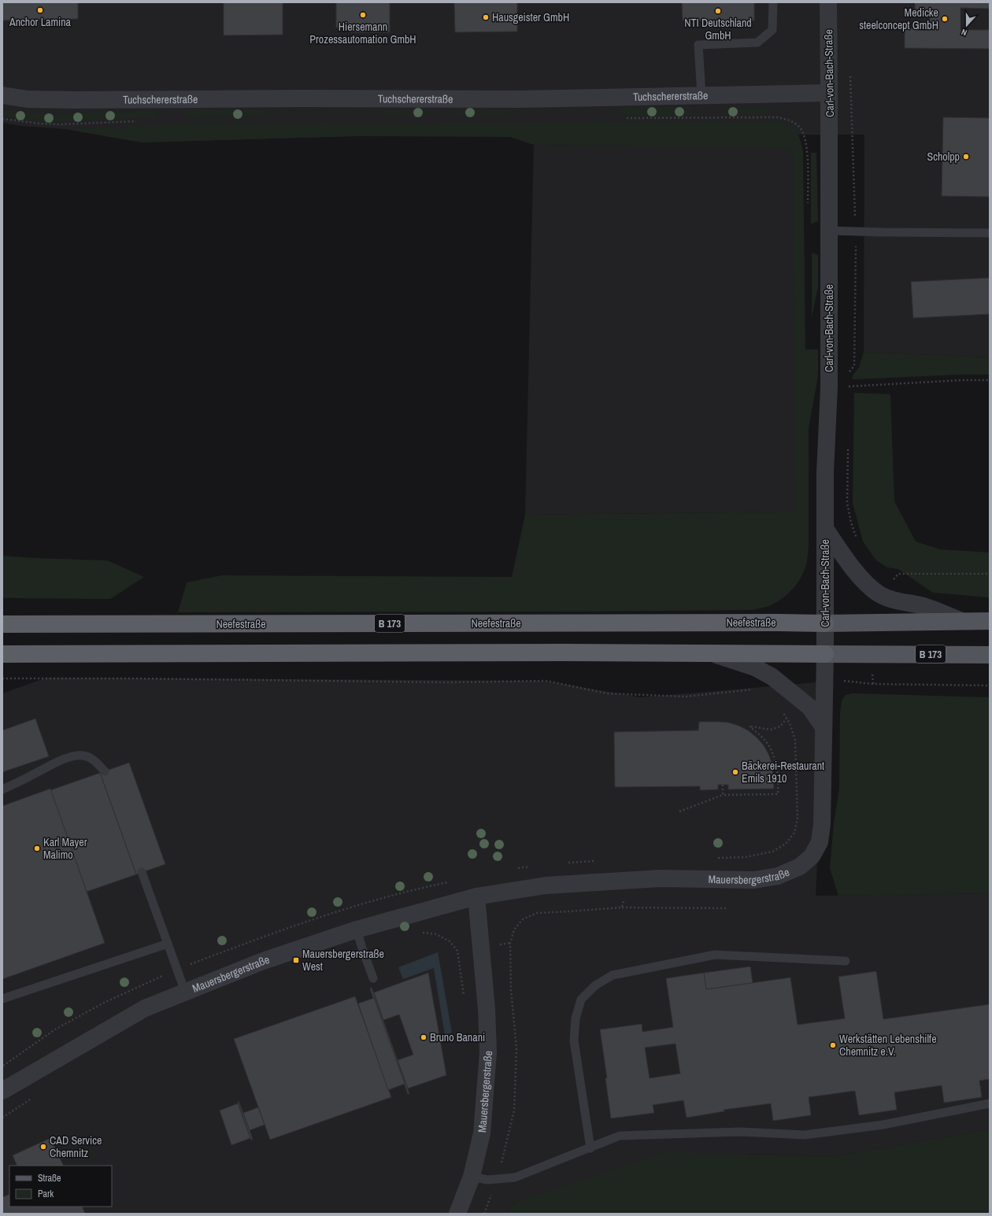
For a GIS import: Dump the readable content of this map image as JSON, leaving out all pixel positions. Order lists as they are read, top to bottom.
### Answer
{
  "streets": {
    "highway": ["Neefestraße", "B 173"],
    "street": ["Carl-von-Bach-Straße", "Tuchschererstraße", "Mauersbergerstraße"]
  },
  "crossings": [
    ["Carl-von-Bach-Straße", "Tuchschererstraße"],
    ["Carl-von-Bach-Straße", "Neefestraße"],
    ["Carl-von-Bach-Straße", "B 173"],
    ["Carl-von-Bach-Straße", "Mauersbergerstraße"],
    ["B 173", "Mauersbergerstraße"]
  ],
  "places": {
    "other": [
      "Anchor Lamina",
      "NTI Deutschland GmbH",
      "Hiersemann Prozessautomation GmbH",
      "Hausgeister GmbH",
      "Medicke steelconcept GmbH",
      "Scholpp",
      "Bäckerei-Restaurant Emils 1910",
      "Karl Mayer Malimo",
      "Bruno Banani",
      "Werkstätten Lebenshilfe Chemnitz e.V.",
      "CAD Service Chemnitz"
    ],
    "transit": ["Mauersbergerstraße West"]
  },
  "legend": ["Straße", "Park"],
  "north": "bottom"
}
